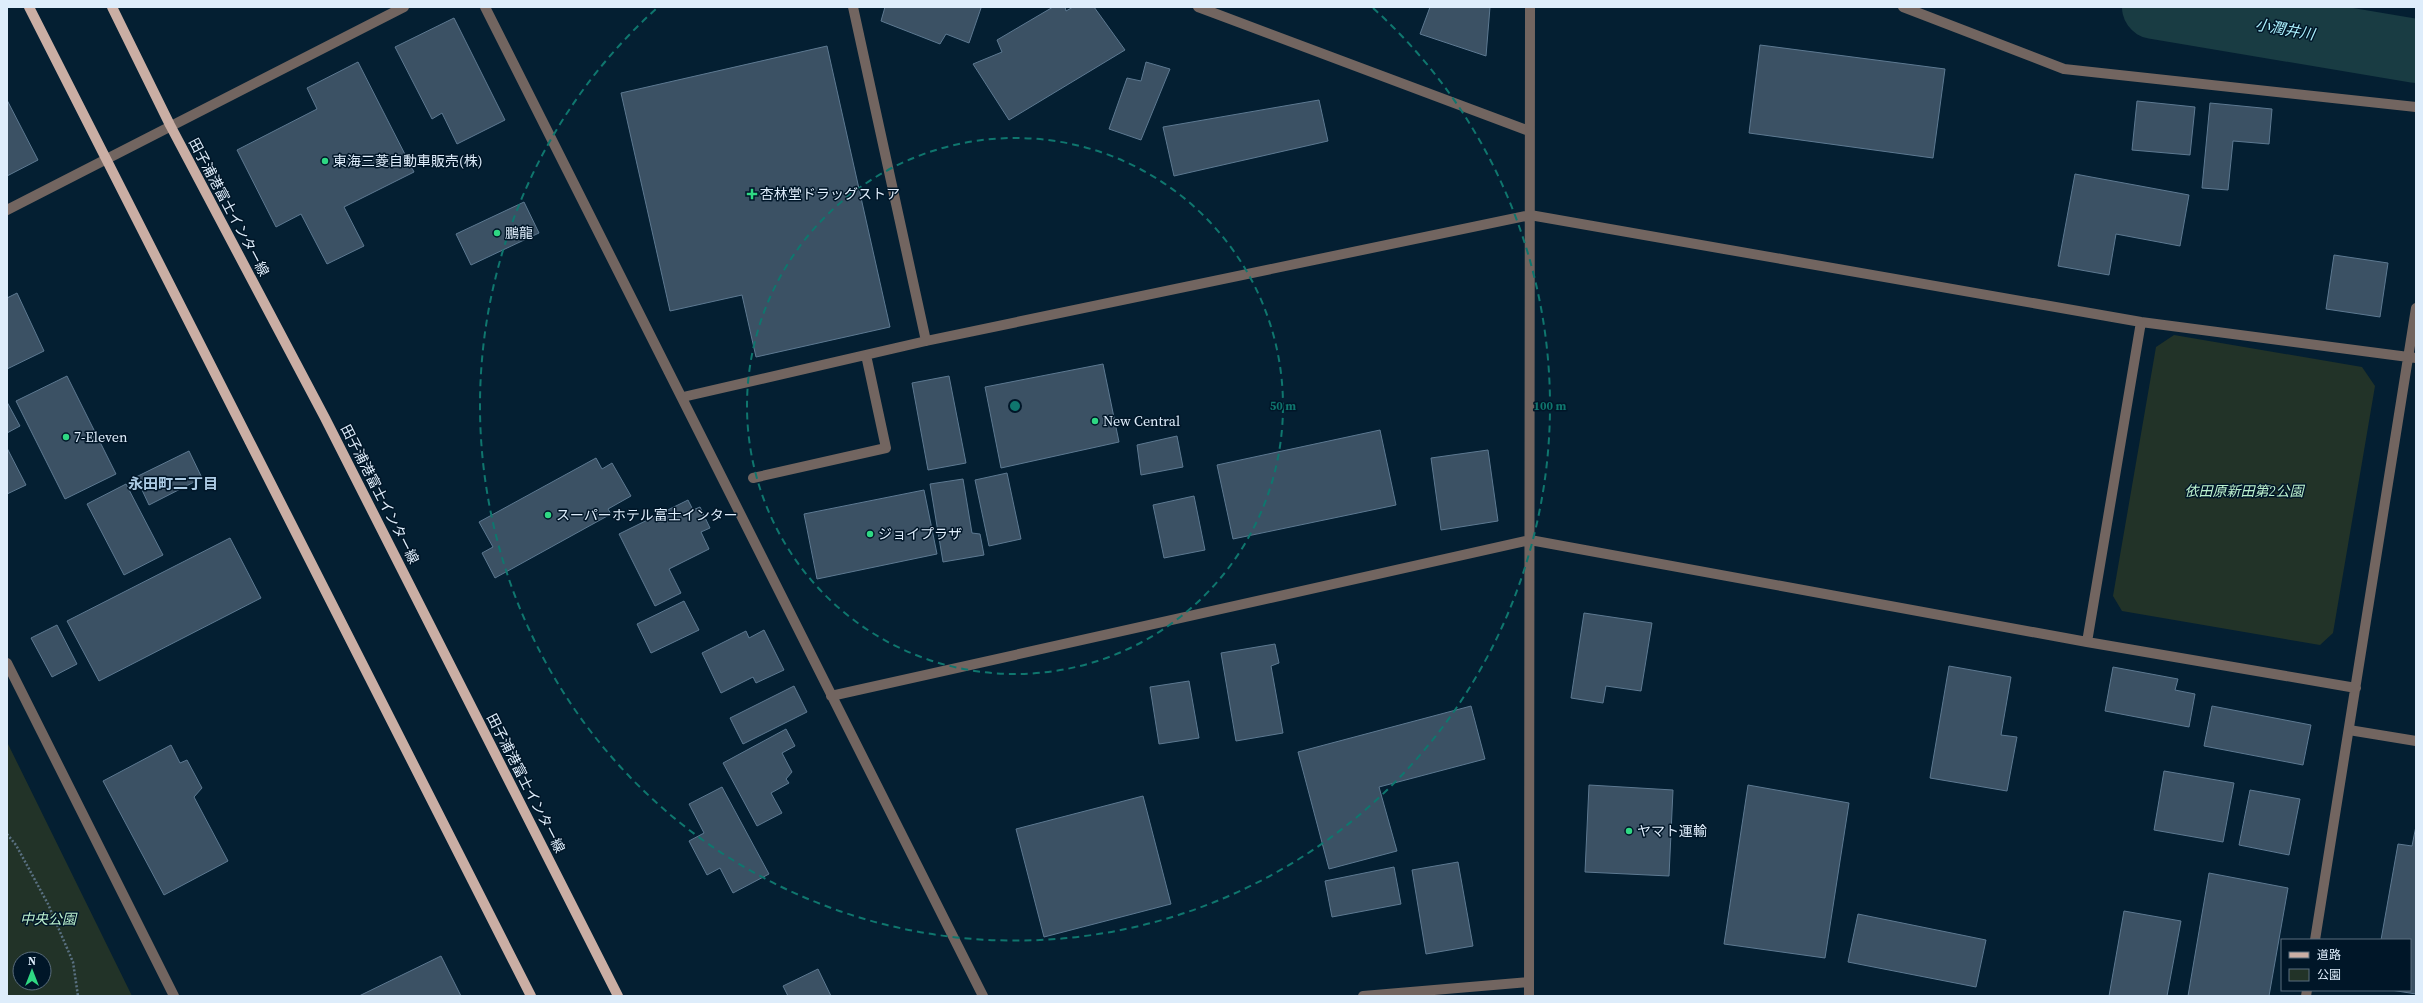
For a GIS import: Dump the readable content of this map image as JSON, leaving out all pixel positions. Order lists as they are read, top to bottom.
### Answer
{
  "streets": {
    "main road": ["田子浦港富士インター線"]
  },
  "districts": ["永田町二丁目"],
  "water": ["小潤井川"],
  "parks": ["依田原新田第2公園", "中央公園"],
  "places": {
    "other": [
      "東海三菱自動車販売(株)",
      "鵬龍",
      "New Central",
      "7-Eleven",
      "スーパーホテル富士インター",
      "ジョイプラザ",
      "ヤマト運輸"
    ],
    "health": ["杏林堂ドラッグストア"]
  },
  "legend": ["道路", "公園"],
  "north": "top",
  "rings": ["50 m", "100 m"]
}
